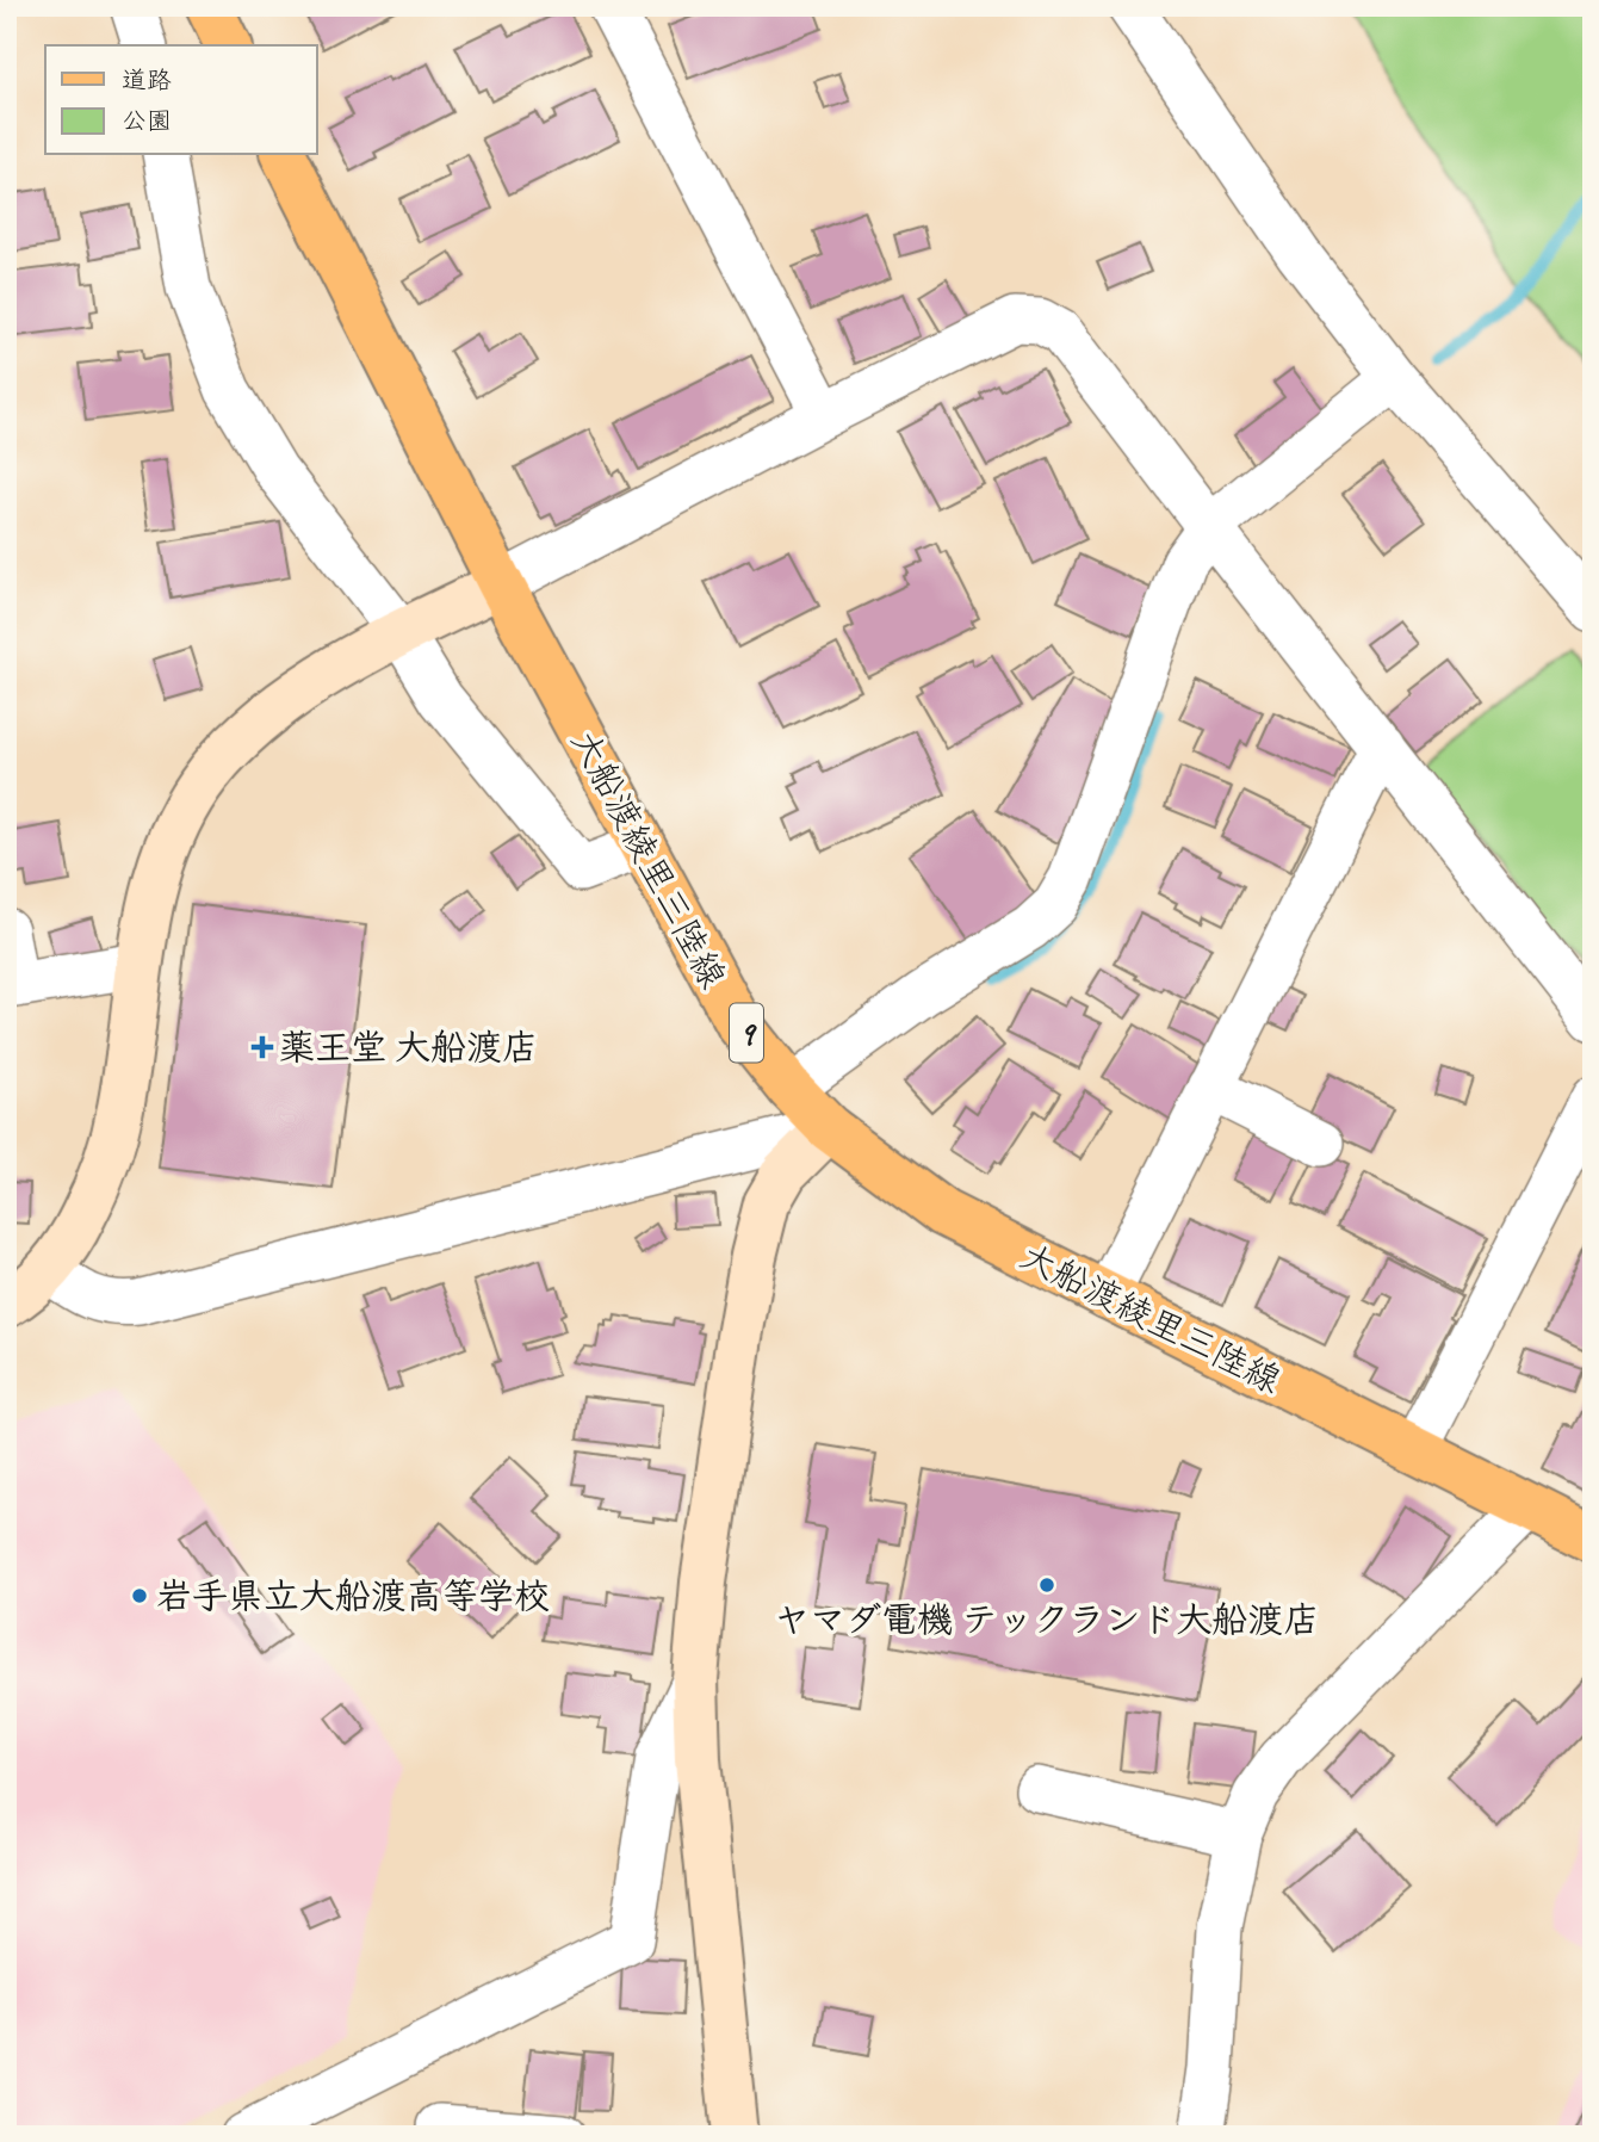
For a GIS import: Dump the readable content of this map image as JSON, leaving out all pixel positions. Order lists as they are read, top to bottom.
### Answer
{
  "streets": {
    "main road": ["大船渡綾里三陸線", "9"]
  },
  "places": {
    "health": ["薬王堂 大船渡店"],
    "other": ["ヤマダ電機 テックランド大船渡店", "岩手県立大船渡高等学校"]
  },
  "legend": ["道路", "公園"]
}
